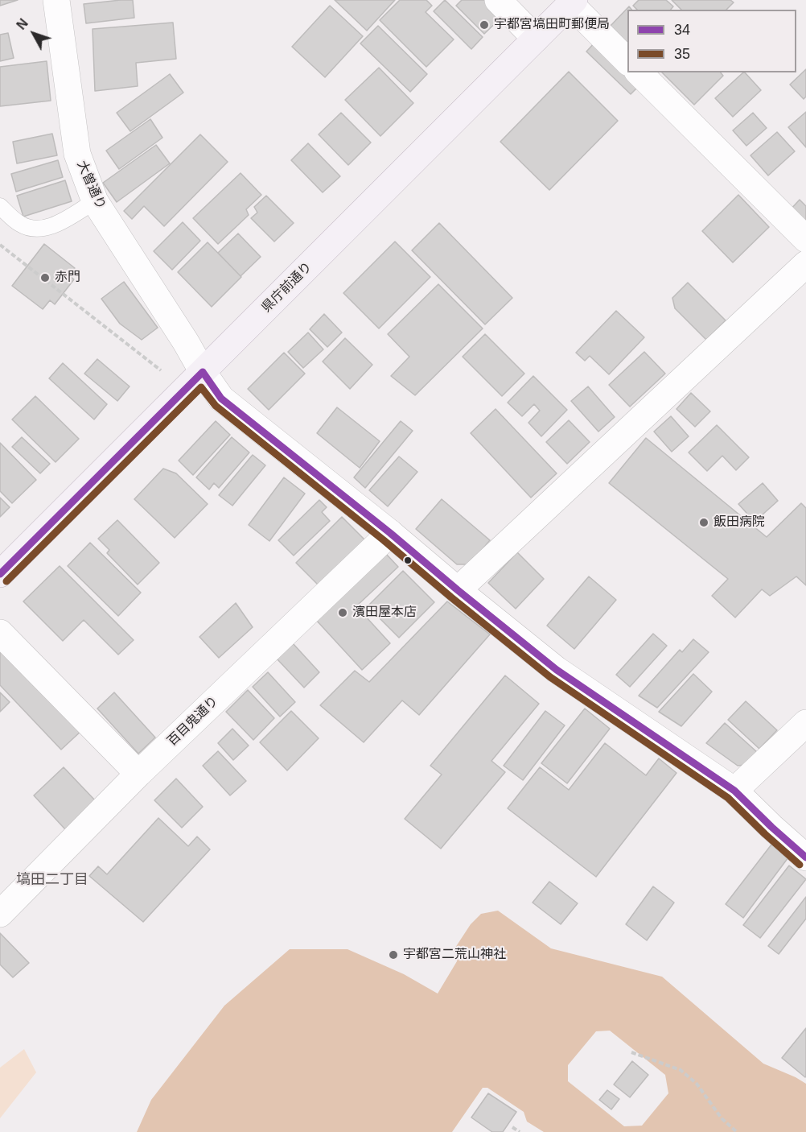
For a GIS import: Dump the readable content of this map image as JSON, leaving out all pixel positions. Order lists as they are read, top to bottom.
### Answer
{
  "streets": {
    "main road": ["県庁前通り"],
    "street": ["大曽通り", "百目鬼通り"]
  },
  "crossings": [
    ["大曽通り", "県庁前通り"],
    ["大曽通り", "百目鬼通り"]
  ],
  "districts": ["塙田二丁目"],
  "places": [
    "宇都宮塙田町郵便局",
    "赤門",
    "飯田病院",
    "濱田屋本店",
    "宇都宮二荒山神社"
  ],
  "lines": ["transit line 34", "transit line 35"],
  "legend": ["34", "35"],
  "north": "top left"
}
